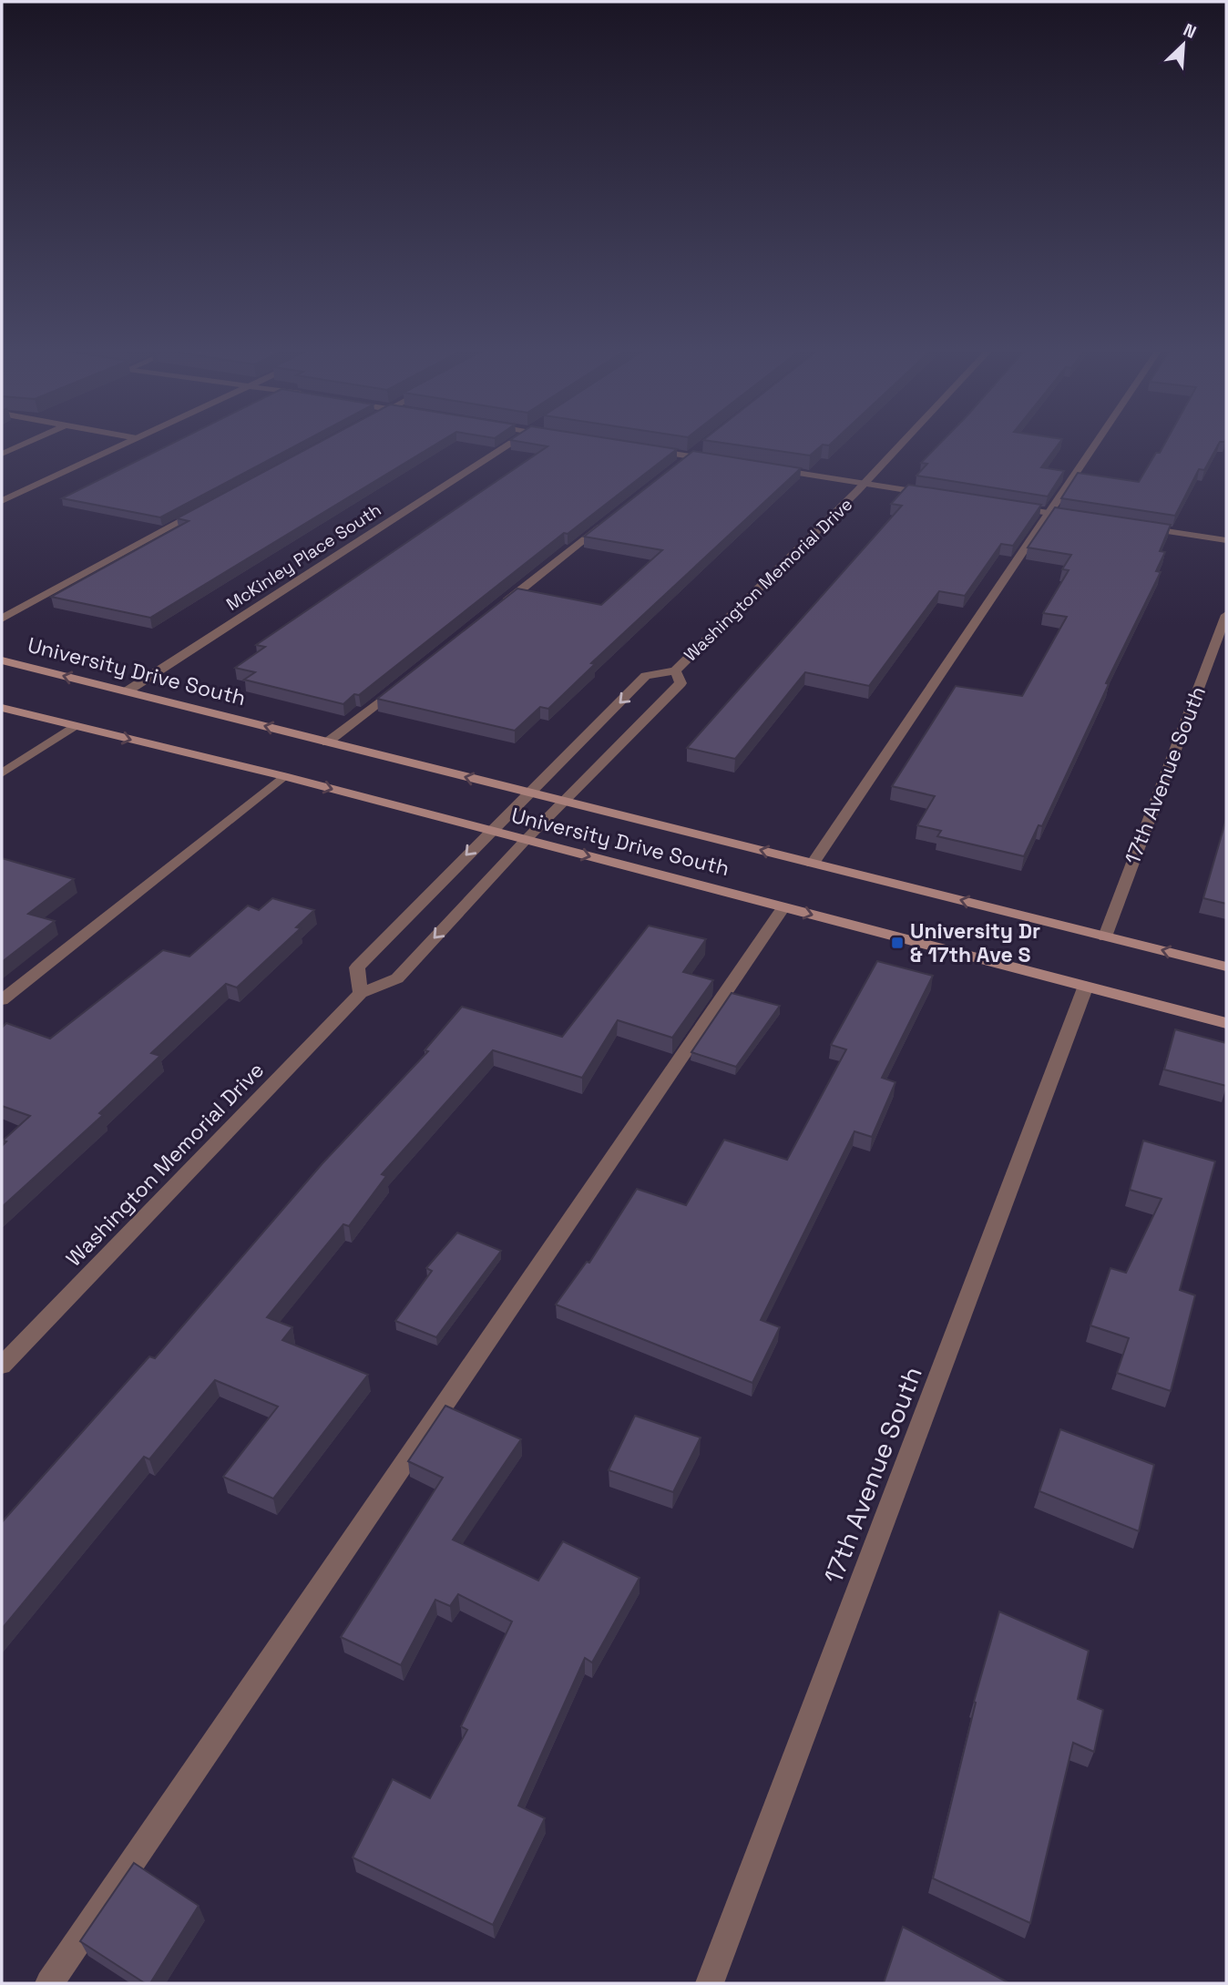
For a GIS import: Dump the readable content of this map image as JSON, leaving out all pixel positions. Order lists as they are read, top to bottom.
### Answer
{
  "streets": {
    "main road": ["University Drive South"],
    "street": ["McKinley Place South", "Washington Memorial Drive", "17th Avenue South"]
  },
  "crossings": [
    ["McKinley Place South", "University Drive South"],
    ["Washington Memorial Drive", "University Drive South"],
    ["University Drive South", "17th Avenue South"]
  ],
  "places": {
    "transit": ["University Dr & 17th Ave S"]
  },
  "north": "top right"
}
